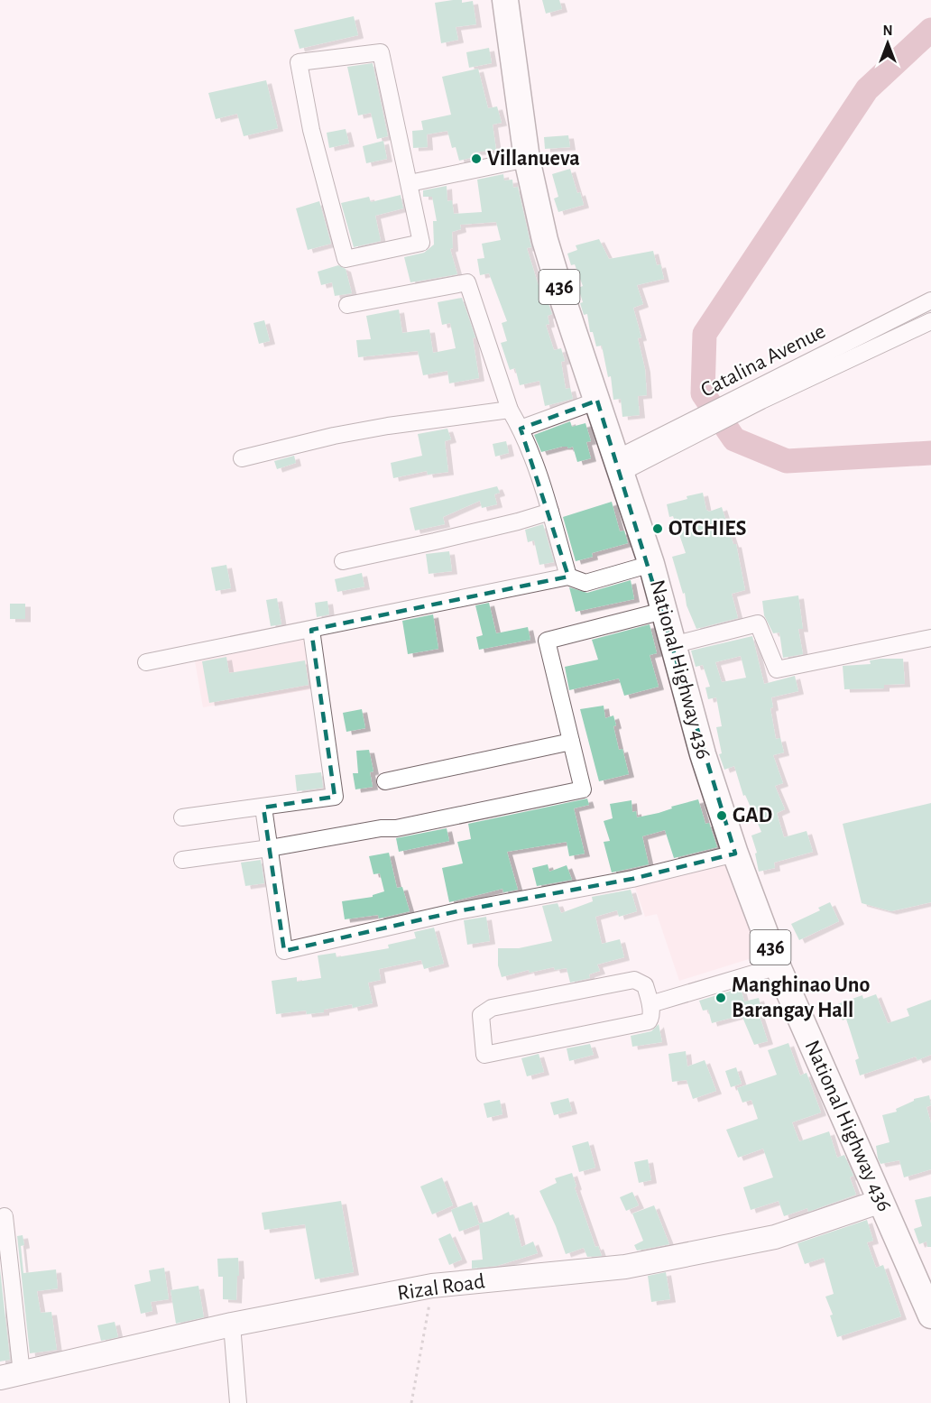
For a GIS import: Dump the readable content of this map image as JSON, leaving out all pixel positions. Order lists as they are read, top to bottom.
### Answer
{
  "streets": {
    "main road": ["436", "National Highway 436"],
    "street": ["Catalina Avenue", "Rizal Road"]
  },
  "crossings": [
    ["Catalina Avenue", "National Highway 436"],
    ["National Highway 436", "Rizal Road"]
  ],
  "places": [
    "Villanueva",
    "OTCHIES",
    "GAD",
    "Manghinao Uno Barangay Hall"
  ],
  "north": "top"
}
